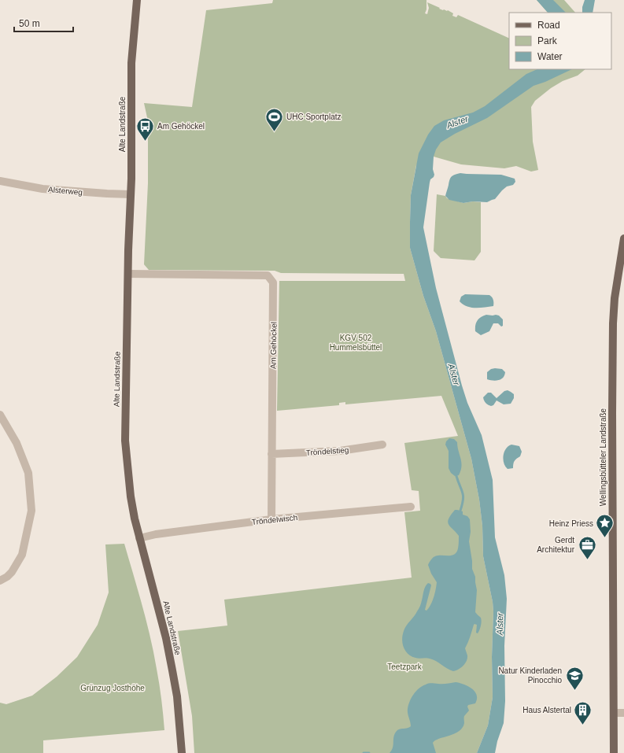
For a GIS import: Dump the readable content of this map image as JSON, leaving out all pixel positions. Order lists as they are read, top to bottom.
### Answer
{
  "streets": {
    "main road": ["Alte Landstraße", "Wellingsbütteler Landstraße"],
    "street": [
      "Alsterweg",
      "Am Gehöckel",
      "Tröndelstieg",
      "Tröndelwisch"
    ]
  },
  "crossings": [
    ["Alte Landstraße", "Alsterweg"],
    ["Alte Landstraße", "Am Gehöckel"],
    ["Alte Landstraße", "Tröndelwisch"],
    ["Am Gehöckel", "Tröndelstieg"],
    ["Am Gehöckel", "Tröndelwisch"]
  ],
  "water": ["Alster"],
  "parks": ["KGV 502 Hummelsbüttel", "Teetzpark", "Grünzug Josthöhe"],
  "places": {
    "sports": ["UHC Sportplatz"],
    "bus stop": ["Am Gehöckel"],
    "place": ["Heinz Priess"],
    "office": ["Gerdt Architektur"],
    "school or university": ["Natur Kinderladen Pinocchio"],
    "building": ["Haus Alstertal"]
  },
  "legend": ["Road", "Park", "Water"],
  "scale_bar": "50 m"
}
